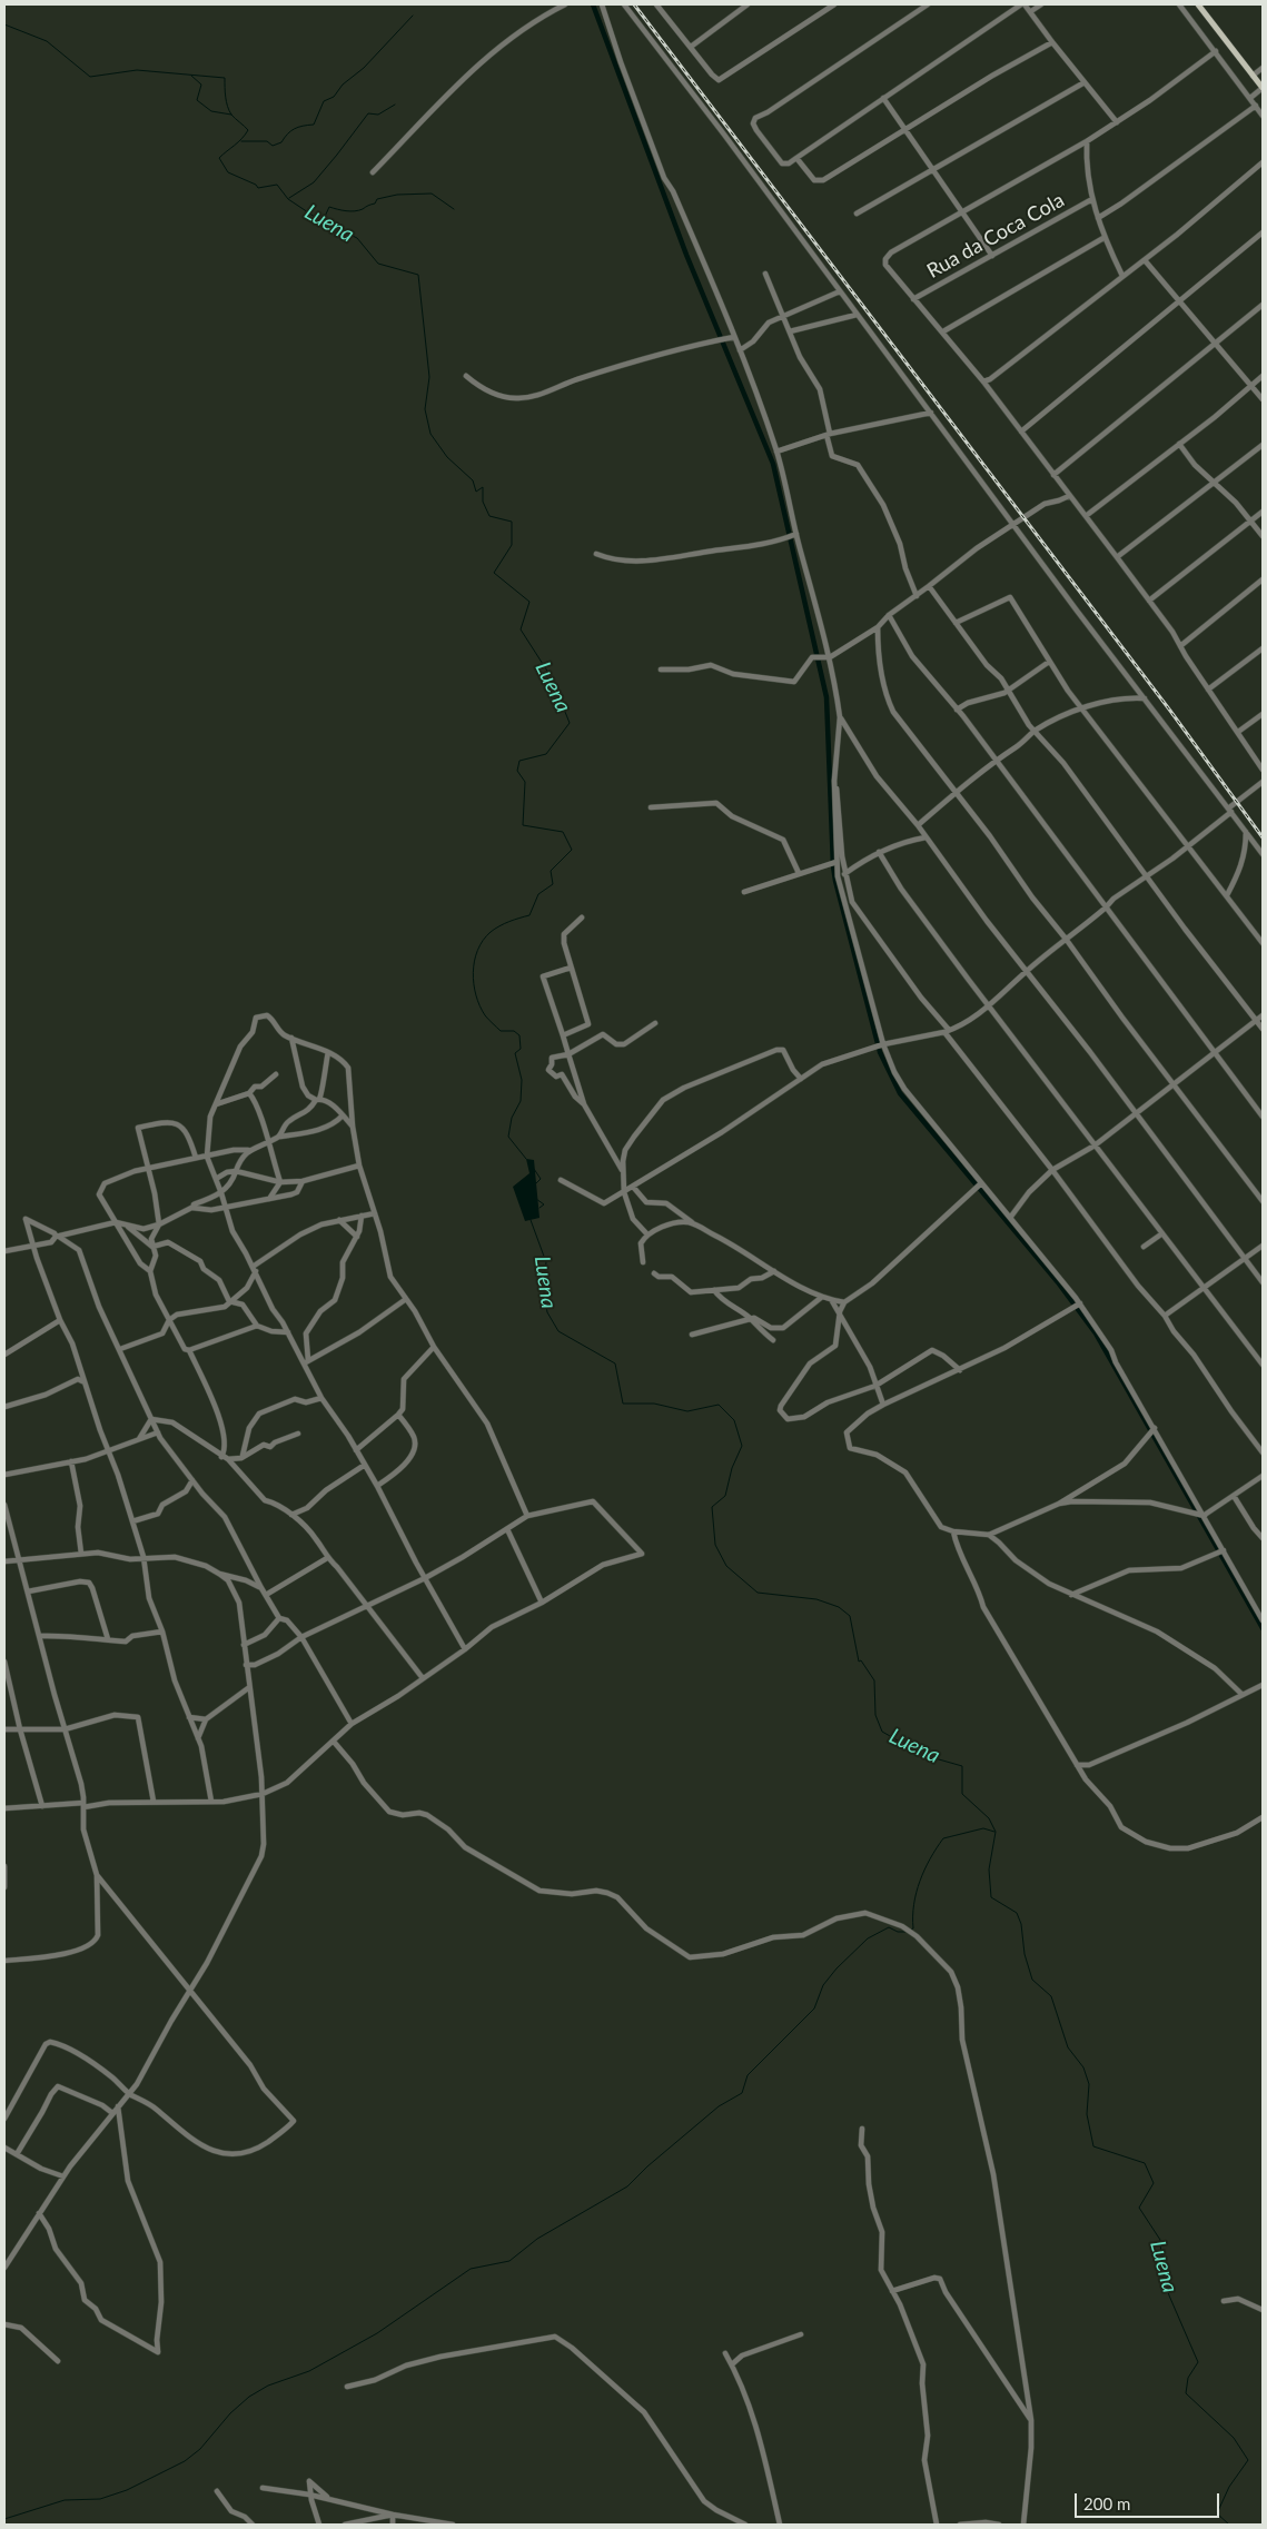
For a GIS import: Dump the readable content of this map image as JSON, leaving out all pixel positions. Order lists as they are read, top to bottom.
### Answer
{
  "streets": {
    "street": ["Rua da Coca Cola"]
  },
  "water": ["Luena"],
  "scale_bar": "200 m"
}
